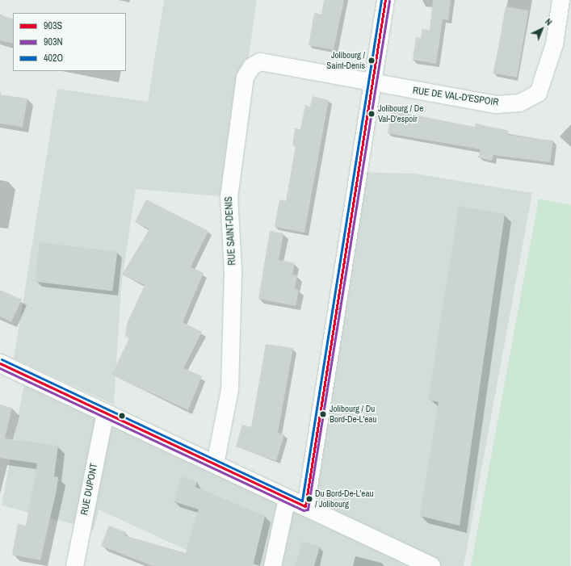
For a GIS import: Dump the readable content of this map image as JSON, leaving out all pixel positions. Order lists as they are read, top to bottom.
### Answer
{
  "streets": {
    "street": ["RUE DE VAL-D'ESPOIR", "RUE SAINT-DENIS", "RUE DUPONT"]
  },
  "crossings": [
    ["RUE DE VAL-D'ESPOIR", "RUE SAINT-DENIS"]
  ],
  "places": [
    "Jolibourg / Saint-Denis",
    "Jolibourg / De Val-D'espoir",
    "Jolibourg / Du Bord-De-L'eau",
    "Du Bord-De-L'eau / Jolibourg"
  ],
  "lines": ["transit line 903S", "transit line 402O", "transit line 903N"],
  "legend": ["903S", "903N", "402O"],
  "north": "top right"
}
